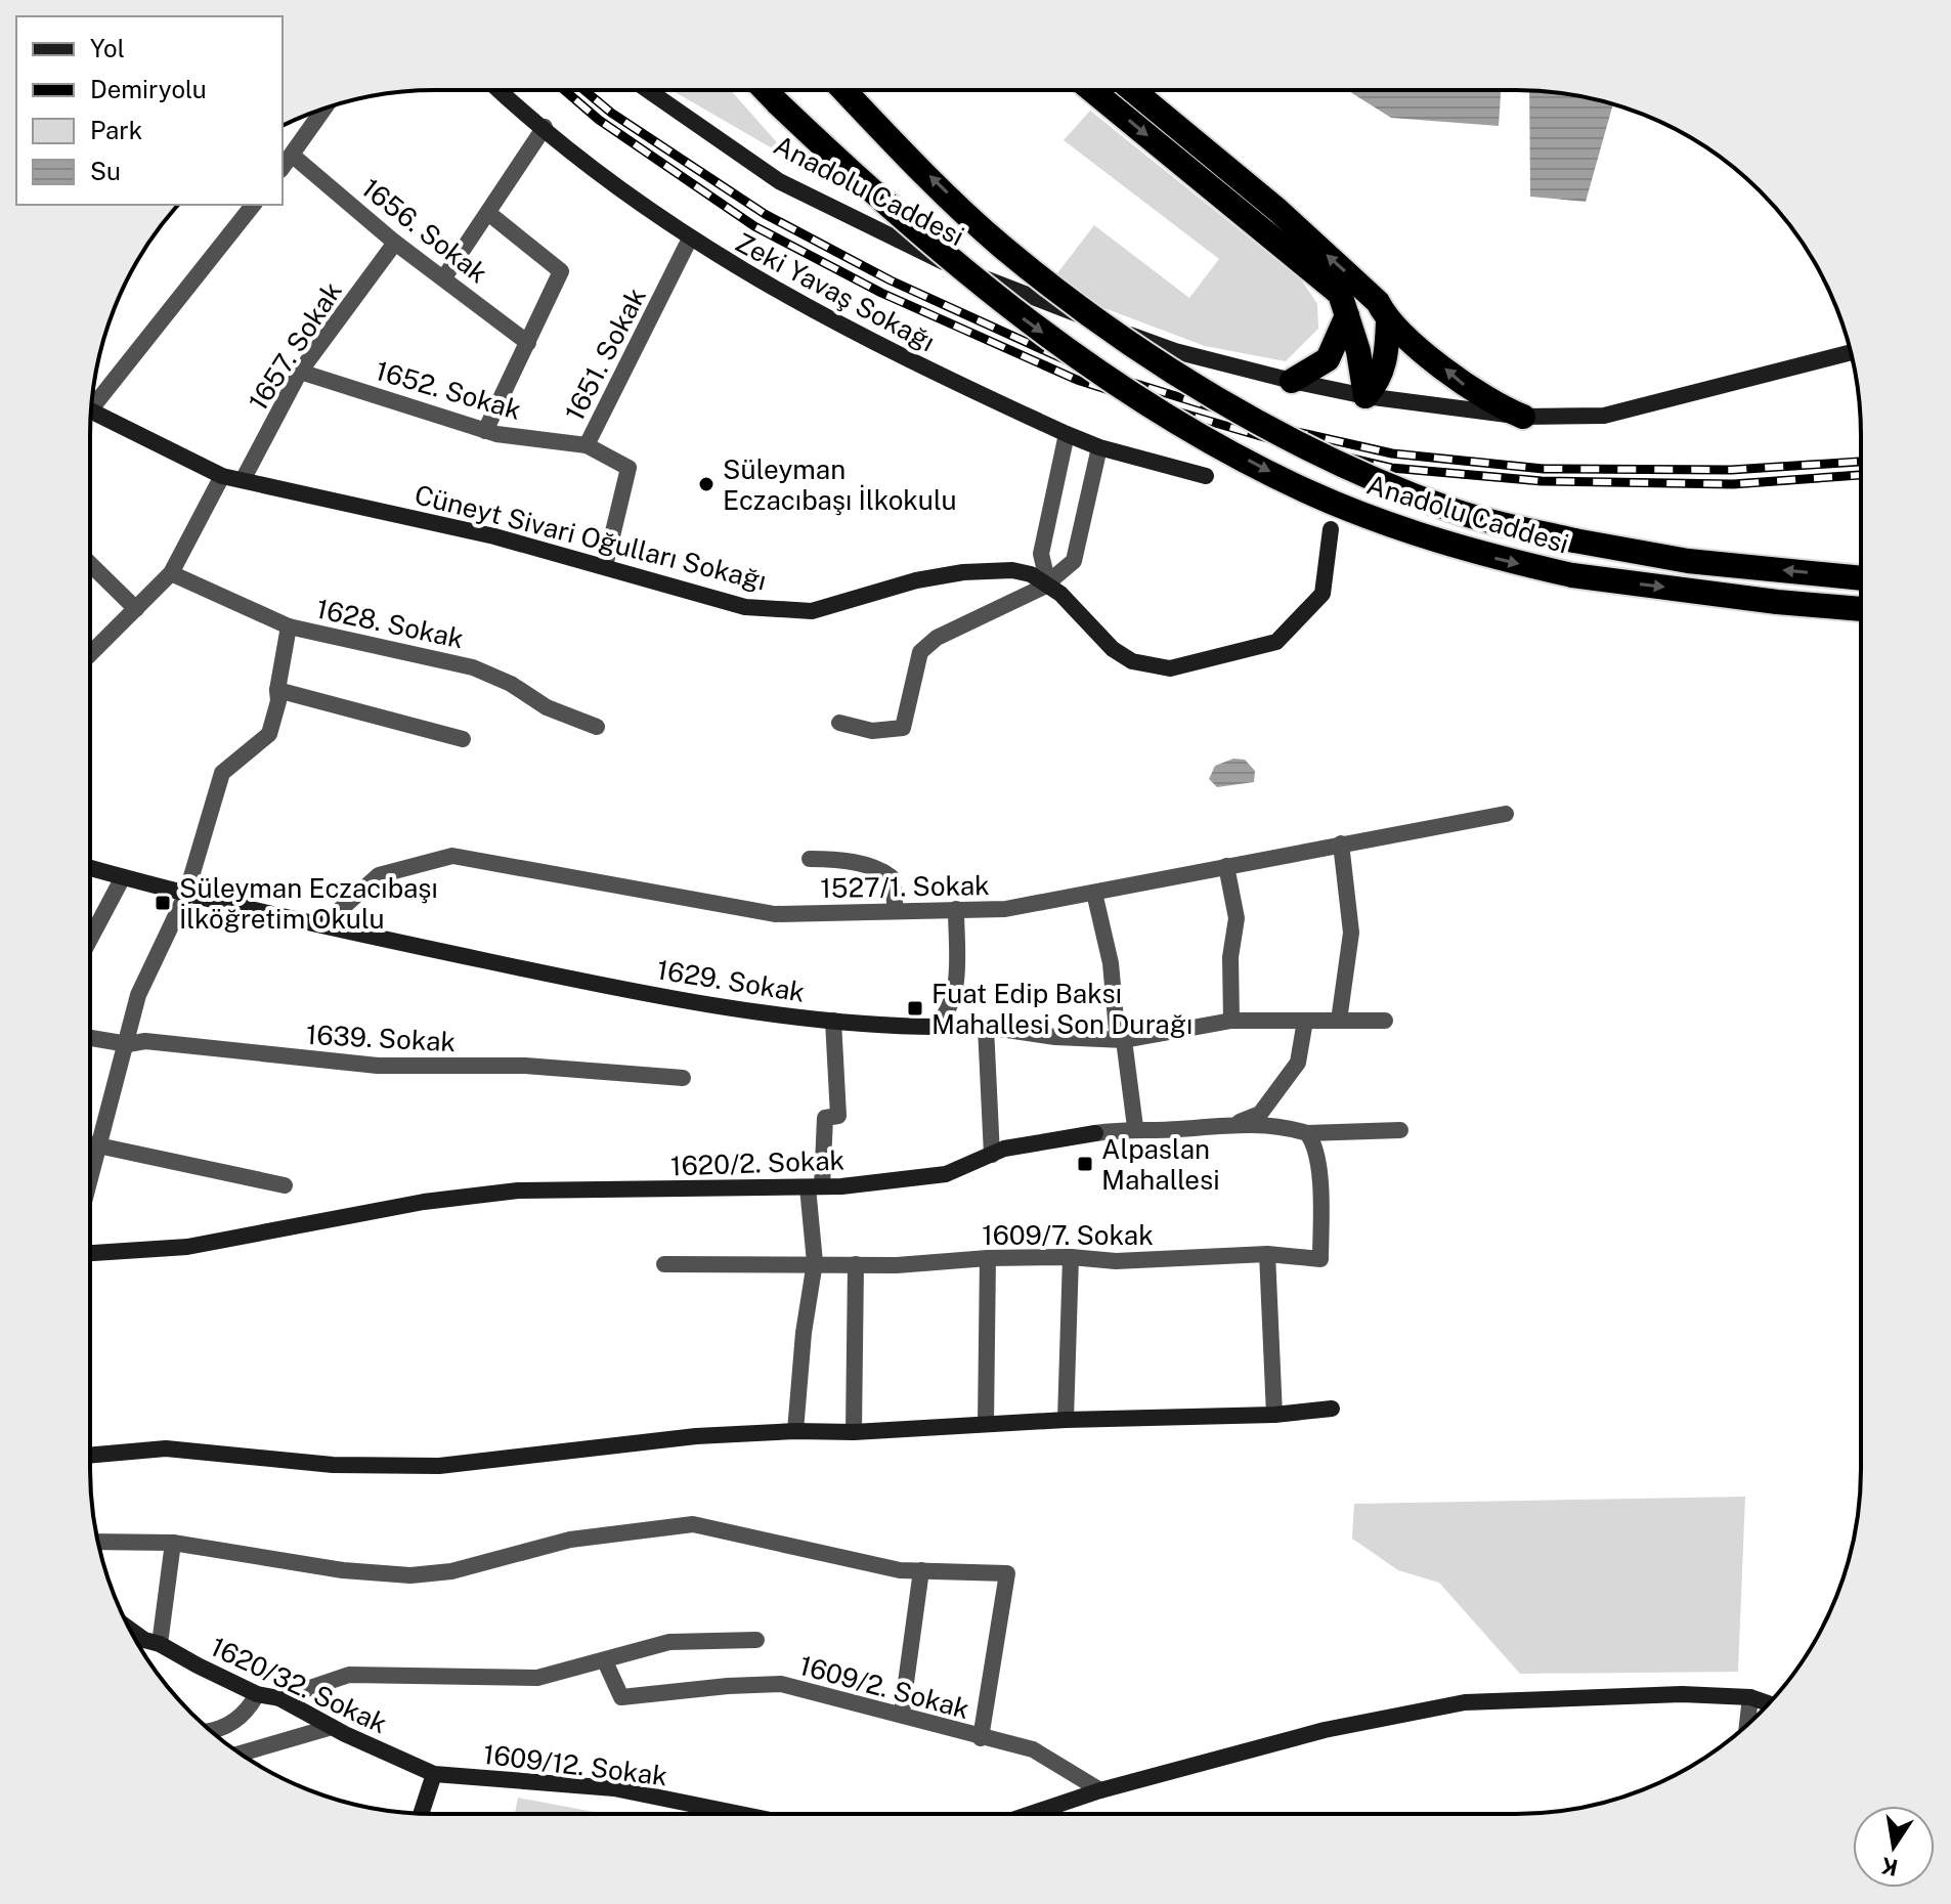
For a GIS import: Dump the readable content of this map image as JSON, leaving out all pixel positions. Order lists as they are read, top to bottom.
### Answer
{
  "streets": {
    "highway": ["Anadolu Caddesi"],
    "street": [
      "1656. Sokak",
      "Zeki Yavaş Sokağı",
      "1657. Sokak",
      "1651. Sokak",
      "1652. Sokak",
      "Cüneyt Sivari Oğulları Sokağı",
      "1628. Sokak",
      "1527/1. Sokak",
      "1629. Sokak",
      "1639. Sokak",
      "1620/2. Sokak",
      "1609/7. Sokak",
      "1620/32. Sokak",
      "1609/2. Sokak",
      "1609/12. Sokak"
    ]
  },
  "crossings": [
    ["1656. Sokak", "1657. Sokak"],
    ["Zeki Yavaş Sokağı", "1651. Sokak"],
    ["1657. Sokak", "1652. Sokak"],
    ["1657. Sokak", "Cüneyt Sivari Oğulları Sokağı"],
    ["1651. Sokak", "1652. Sokak"],
    ["1651. Sokak", "Cüneyt Sivari Oğulları Sokağı"],
    ["1527/1. Sokak", "1629. Sokak"],
    ["1620/2. Sokak", "1609/7. Sokak"],
    ["1620/32. Sokak", "1609/12. Sokak"]
  ],
  "places": {
    "other": ["Süleyman Eczacıbaşı İlkokulu"],
    "transit": ["Süleyman Eczacıbaşı İlköğretim Okulu", "Fuat Edip Baksı Mahallesi Son Durağı", "Alpaslan Mahallesi"]
  },
  "legend": [
    "Yol",
    "Demiryolu",
    "Park",
    "Su"
  ],
  "north": "bottom"
}
